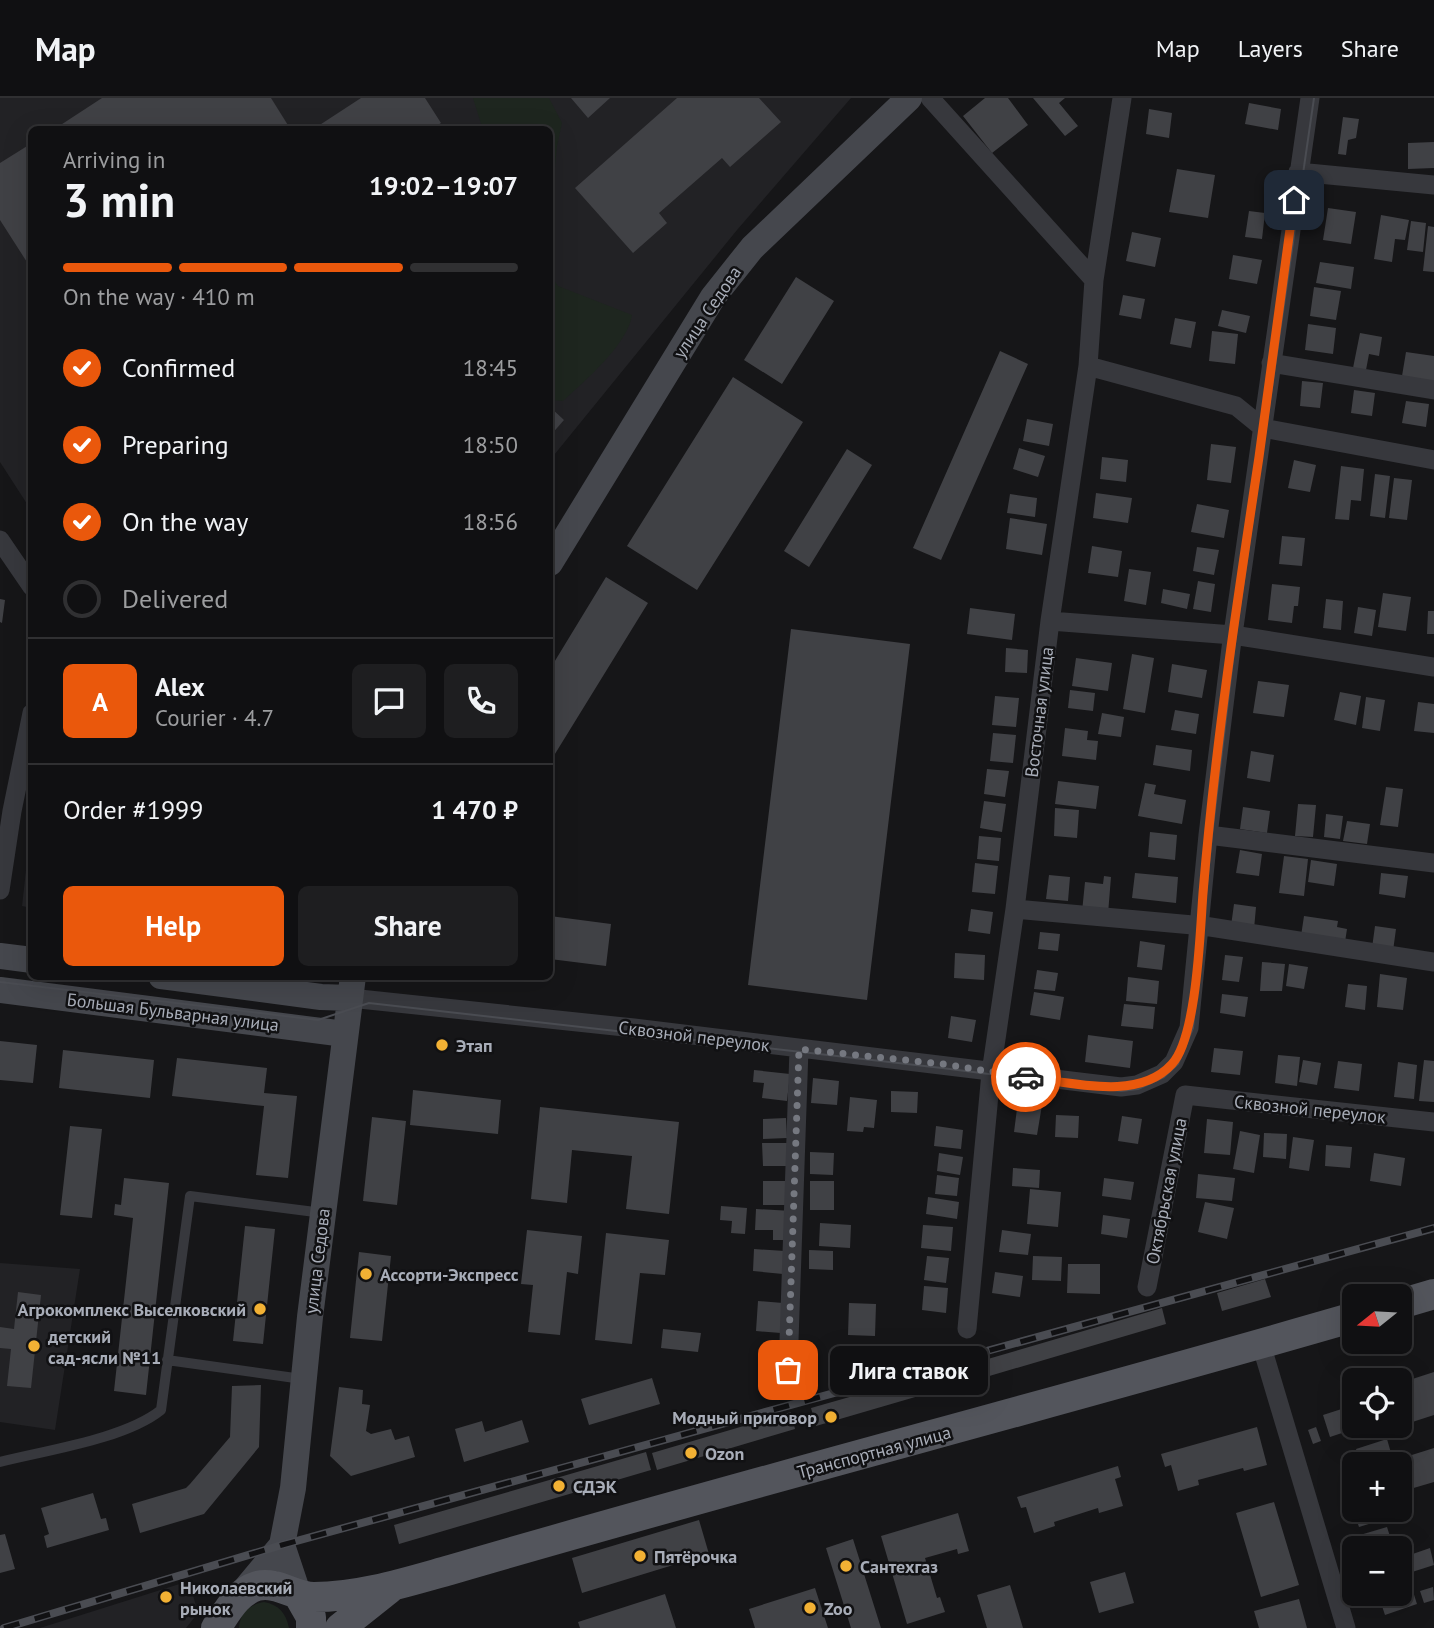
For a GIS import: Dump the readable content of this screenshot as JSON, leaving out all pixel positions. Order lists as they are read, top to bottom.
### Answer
{
  "streets": {
    "main road": ["улица Седова", "Большая Бульварная улица", "Транспортная улица"],
    "street": ["Восточная улица", "Сквозной переулок", "Октябрьская улица"]
  },
  "crossings": [
    ["улица Седова", "Большая Бульварная улица"],
    ["улица Седова", "Сквозной переулок"],
    ["Восточная улица", "Сквозной переулок"],
    ["Большая Бульварная улица", "Сквозной переулок"],
    ["Сквозной переулок", "Октябрьская улица"]
  ],
  "places": [
    "Этап",
    "Ассорти-Экспресс",
    "Агрокомплекс Выселковский",
    "детский сад-ясли №11",
    "Лига ставок",
    "Модный приговор",
    "Ozon",
    "СДЭК",
    "Пятёрочка",
    "Сантехгаз",
    "Николаевский рынок",
    "Zoo"
  ],
  "north": "left",
  "page": {
    "header": "Map",
    "nav": ["Map", "Layers", "Share"],
    "heading": ["3 min", "Arriving in", "19:02–19:07"],
    "panel": [
      "Alex",
      "Courier · 4.7",
      "Order #1999",
      "1 470 ₽"
    ],
    "bar": "On the way · 410 m",
    "list": [
      ["Confirmed", "18:45"],
      ["Preparing", "18:50"],
      ["On the way", "18:56"],
      "Delivered"
    ],
    "round": "A",
    "buttons": ["Help", "Share"],
    "map_buttons": ["+", "−"],
    "bubble": "Лига ставок"
  }
}
